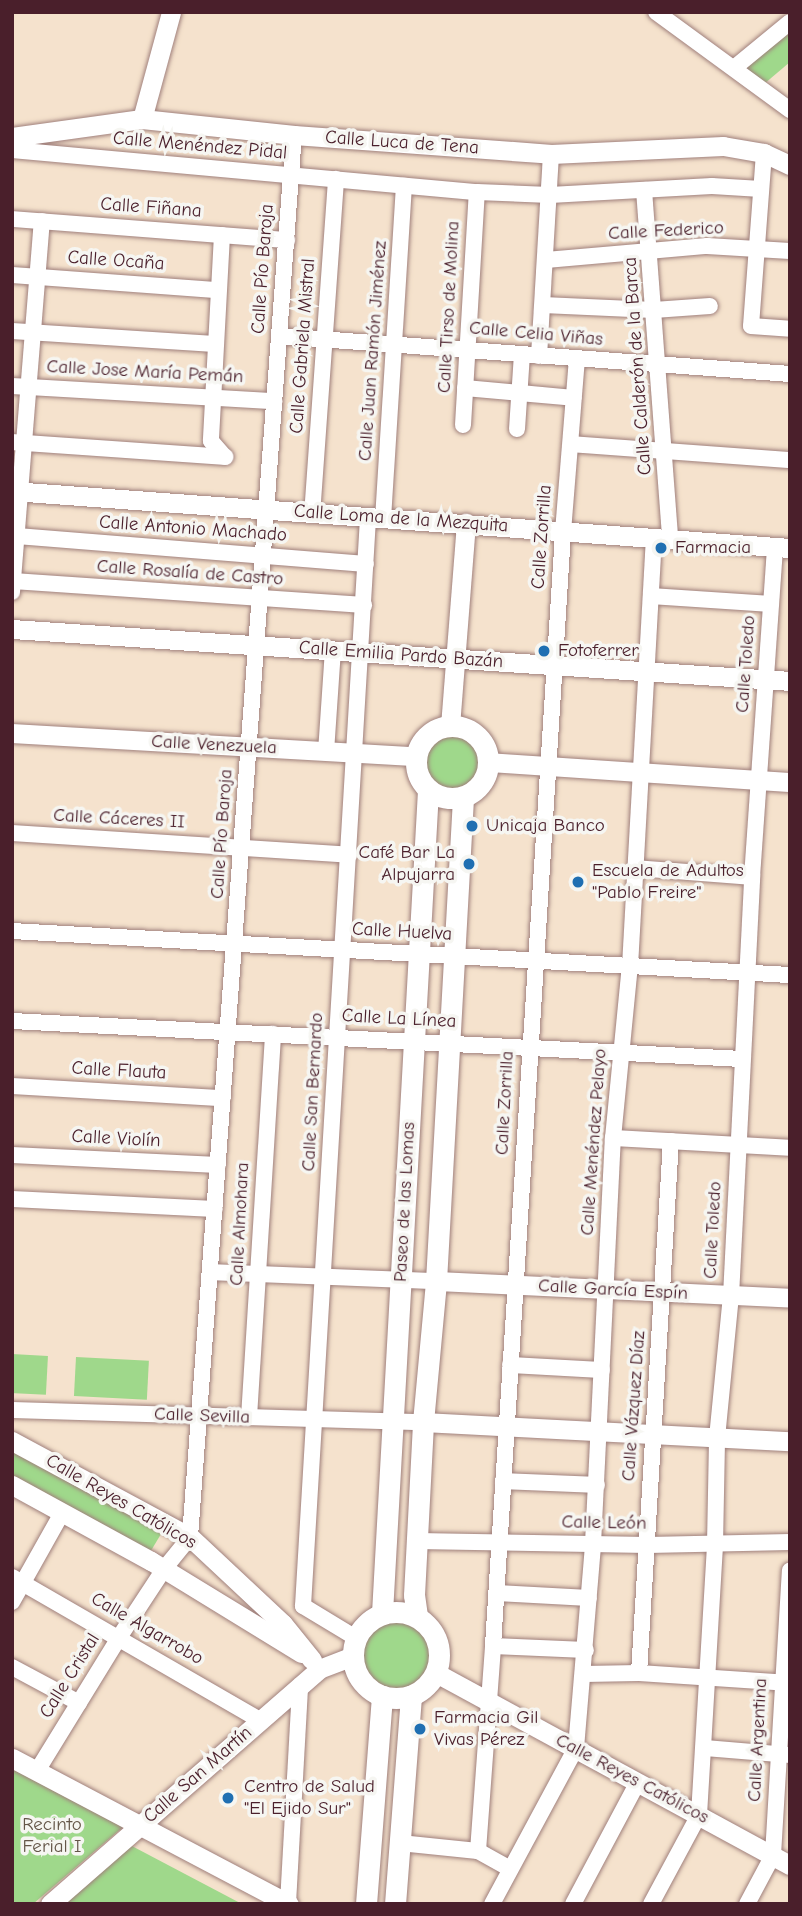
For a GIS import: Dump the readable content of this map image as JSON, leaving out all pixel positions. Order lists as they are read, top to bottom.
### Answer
{
  "streets": {
    "main road": ["Paseo de las Lomas"],
    "street": [
      "Calle Luca de Tena",
      "Calle Menéndez Pidal",
      "Calle Fiñana",
      "Calle Federico",
      "Calle Ocaña",
      "Calle Pío Baroja",
      "Calle Tirso de Molina",
      "Calle Celia Viñas",
      "Calle Gabriela Mistral",
      "Calle Juan Ramón Jiménez",
      "Calle Calderón de la Barca",
      "Calle Jose María Pemán",
      "Calle Loma de la Mezquita",
      "Calle Antonio Machado",
      "Calle Zorrilla",
      "Calle Rosalía de Castro",
      "Calle Emilia Pardo Bazán",
      "Calle Toledo",
      "Calle Venezuela",
      "Calle Cáceres II",
      "Calle Huelva",
      "Calle La Línea",
      "Calle Flauta",
      "Calle San Bernardo",
      "Calle Violín",
      "Calle Menéndez Pelayo",
      "Calle Almohara",
      "Calle García Espín",
      "Calle Vázquez Díaz",
      "Calle Sevilla",
      "Calle Reyes Católicos",
      "Calle León",
      "Calle Algarrobo",
      "Calle Cristal",
      "Calle Argentina",
      "Calle San Martín"
    ]
  },
  "crossings": [
    ["Calle Luca de Tena", "Calle Pío Baroja"],
    ["Calle Menéndez Pidal", "Calle Pío Baroja"],
    ["Calle Menéndez Pidal", "Calle Tirso de Molina"],
    ["Calle Menéndez Pidal", "Calle Gabriela Mistral"],
    ["Calle Menéndez Pidal", "Calle Juan Ramón Jiménez"],
    ["Calle Menéndez Pidal", "Calle Calderón de la Barca"],
    ["Calle Fiñana", "Calle Pío Baroja"],
    ["Calle Federico", "Calle Calderón de la Barca"],
    ["Calle Pío Baroja", "Calle Celia Viñas"],
    ["Calle Pío Baroja", "Calle Jose María Pemán"],
    ["Calle Pío Baroja", "Calle Loma de la Mezquita"],
    ["Calle Pío Baroja", "Calle Antonio Machado"],
    ["Calle Pío Baroja", "Calle Rosalía de Castro"],
    ["Calle Pío Baroja", "Calle Emilia Pardo Bazán"],
    ["Calle Pío Baroja", "Calle Venezuela"],
    ["Calle Pío Baroja", "Calle Cáceres II"],
    ["Calle Pío Baroja", "Calle Huelva"],
    ["Calle Pío Baroja", "Calle La Línea"],
    ["Calle Pío Baroja", "Calle Flauta"],
    ["Calle Pío Baroja", "Calle Violín"],
    ["Calle Pío Baroja", "Calle Sevilla"],
    ["Calle Pío Baroja", "Calle Reyes Católicos"],
    ["Calle Pío Baroja", "Calle Cristal"],
    ["Calle Tirso de Molina", "Calle Celia Viñas"],
    ["Calle Celia Viñas", "Calle Gabriela Mistral"],
    ["Calle Celia Viñas", "Calle Juan Ramón Jiménez"],
    ["Calle Celia Viñas", "Calle Calderón de la Barca"],
    ["Calle Celia Viñas", "Calle Zorrilla"],
    ["Calle Gabriela Mistral", "Calle Loma de la Mezquita"],
    ["Calle Juan Ramón Jiménez", "Calle Loma de la Mezquita"],
    ["Calle Juan Ramón Jiménez", "Calle San Bernardo"],
    ["Calle Calderón de la Barca", "Calle Loma de la Mezquita"],
    ["Calle Calderón de la Barca", "Calle Menéndez Pelayo"],
    ["Calle Loma de la Mezquita", "Calle Zorrilla"],
    ["Calle Loma de la Mezquita", "Calle Toledo"],
    ["Calle Loma de la Mezquita", "Calle San Bernardo"],
    ["Calle Loma de la Mezquita", "Calle Menéndez Pelayo"],
    ["Calle Antonio Machado", "Calle San Bernardo"],
    ["Calle Zorrilla", "Calle Emilia Pardo Bazán"],
    ["Calle Zorrilla", "Calle Huelva"],
    ["Calle Zorrilla", "Calle La Línea"],
    ["Calle Zorrilla", "Calle García Espín"],
    ["Calle Zorrilla", "Calle Reyes Católicos"],
    ["Calle Zorrilla", "Calle León"],
    ["Calle Rosalía de Castro", "Calle San Bernardo"],
    ["Calle Emilia Pardo Bazán", "Calle Toledo"],
    ["Calle Emilia Pardo Bazán", "Calle San Bernardo"],
    ["Calle Emilia Pardo Bazán", "Calle Menéndez Pelayo"],
    ["Calle Toledo", "Calle Huelva"],
    ["Calle Toledo", "Calle La Línea"],
    ["Calle Toledo", "Calle García Espín"],
    ["Calle Toledo", "Calle Reyes Católicos"],
    ["Calle Toledo", "Calle León"],
    ["Calle Venezuela", "Calle San Bernardo"],
    ["Calle Venezuela", "Paseo de las Lomas"],
    ["Calle Cáceres II", "Calle San Bernardo"],
    ["Calle Huelva", "Calle San Bernardo"],
    ["Calle Huelva", "Calle Menéndez Pelayo"],
    ["Calle Huelva", "Paseo de las Lomas"],
    ["Calle La Línea", "Calle San Bernardo"],
    ["Calle La Línea", "Calle Menéndez Pelayo"],
    ["Calle La Línea", "Paseo de las Lomas"],
    ["Calle La Línea", "Calle Almohara"],
    ["Calle San Bernardo", "Paseo de las Lomas"],
    ["Calle San Bernardo", "Calle Sevilla"],
    ["Calle San Bernardo", "Calle Reyes Católicos"],
    ["Calle San Bernardo", "Calle San Martín"],
    ["Calle Menéndez Pelayo", "Calle García Espín"],
    ["Calle Menéndez Pelayo", "Calle Reyes Católicos"],
    ["Calle Menéndez Pelayo", "Calle León"],
    ["Paseo de las Lomas", "Calle García Espín"],
    ["Paseo de las Lomas", "Calle Sevilla"],
    ["Paseo de las Lomas", "Calle Reyes Católicos"],
    ["Paseo de las Lomas", "Calle León"],
    ["Paseo de las Lomas", "Calle San Martín"],
    ["Calle Almohara", "Calle Sevilla"],
    ["Calle García Espín", "Calle Vázquez Díaz"],
    ["Calle Vázquez Díaz", "Calle León"],
    ["Calle Reyes Católicos", "Calle Cristal"],
    ["Calle Reyes Católicos", "Calle Argentina"],
    ["Calle Reyes Católicos", "Calle San Martín"],
    ["Calle Algarrobo", "Calle Cristal"],
    ["Calle Algarrobo", "Calle San Martín"]
  ],
  "parks": ["Recinto Ferial I"],
  "places": [
    "Farmacia",
    "Fotoferrer",
    "Unicaja Banco",
    "Café Bar La Alpujarra",
    "Escuela de Adultos \"Pablo Freire\"",
    "Farmacia Gil Vivas Pérez",
    "Centro de Salud \"El Ejido Sur\""
  ]
}
